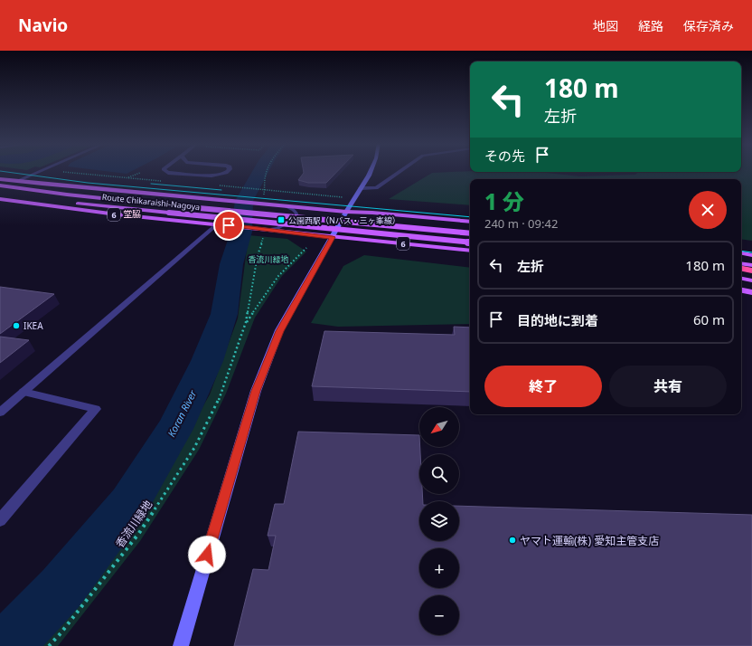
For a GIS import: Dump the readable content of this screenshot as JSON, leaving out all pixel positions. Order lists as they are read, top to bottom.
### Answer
{
  "streets": {
    "main road": ["Route Chikaraishi-Nagoya", "6"],
    "path": ["香流川緑地"]
  },
  "crossings": [
    ["6", "香流川緑地"]
  ],
  "districts": ["堂脇"],
  "water": ["Koran River"],
  "parks": ["香流川緑地"],
  "places": {
    "transit": ["公園西駅（Nバス・三ヶ峯線）"],
    "other": ["IKEA", "ヤマト運輸(株) 愛知主管支店"]
  },
  "north": "bottom left",
  "page": {
    "header": "Navio",
    "nav": ["地図", "経路", "保存済み"],
    "turn": ["180 m", "左折"],
    "then": "その先",
    "heading": ["1 分", "240 m · 09:42"],
    "list": [
      {
        "name": "左折",
        "value": "180 m"
      },
      {
        "name": "目的地に到着",
        "value": "60 m"
      }
    ],
    "buttons": ["終了", "共有"],
    "map_buttons": ["+", "−"]
  }
}
